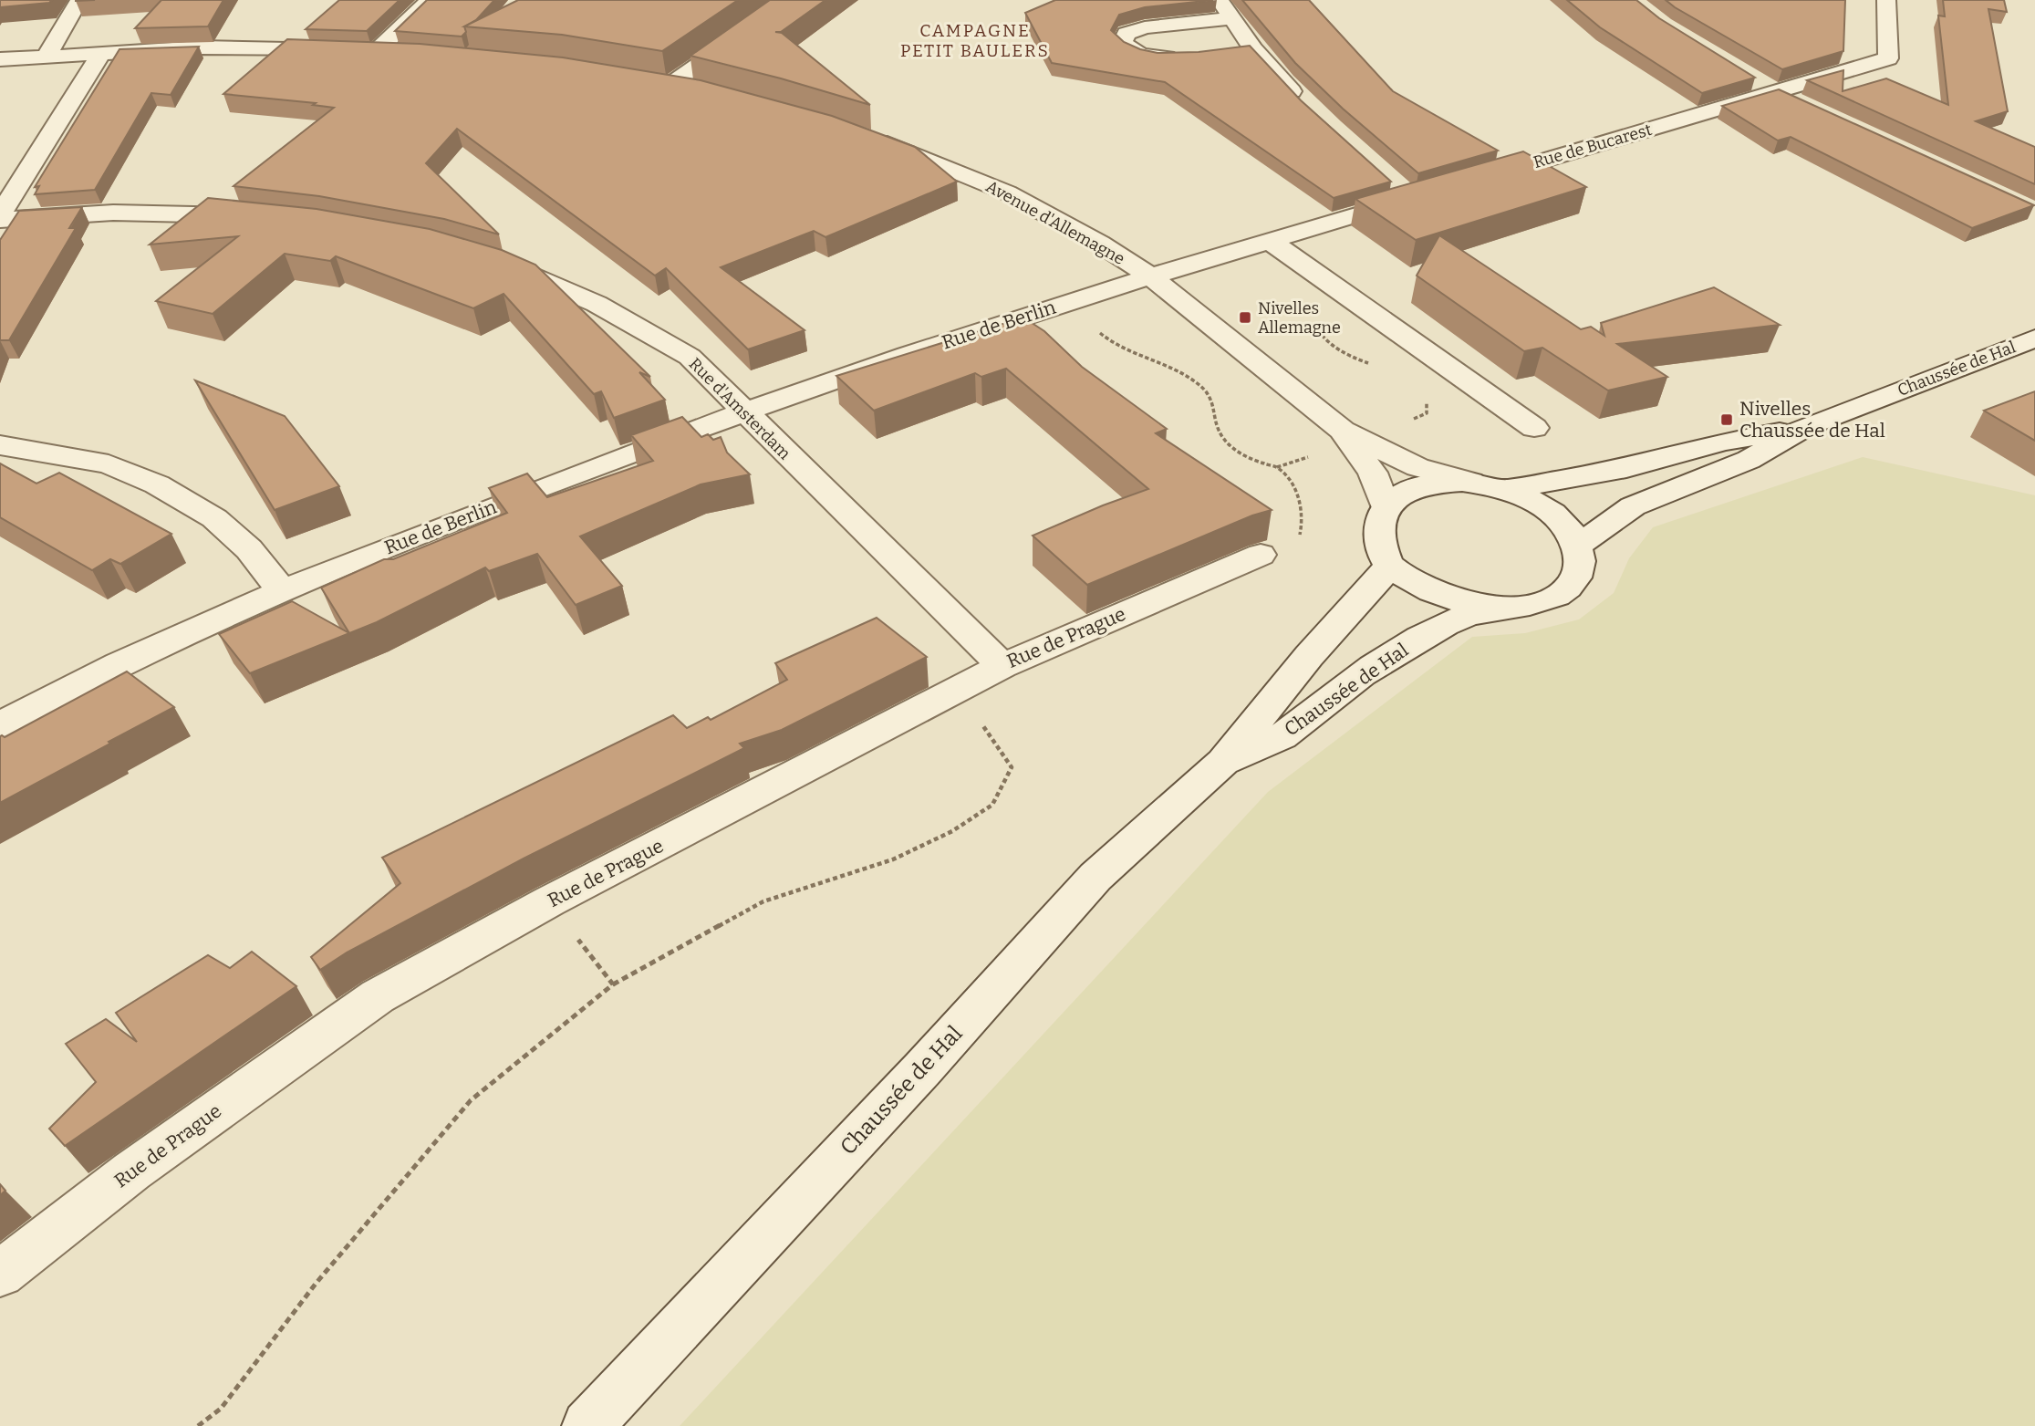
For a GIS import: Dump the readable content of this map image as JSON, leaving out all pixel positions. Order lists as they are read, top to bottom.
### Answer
{
  "streets": {
    "street": [
      "Rue de Bucarest",
      "Avenue d'Allemagne",
      "Rue de Berlin",
      "Chaussée de Hal",
      "Rue d'Amsterdam",
      "Rue de Prague"
    ]
  },
  "crossings": [
    ["Avenue d'Allemagne", "Rue de Berlin"],
    ["Avenue d'Allemagne", "Chaussée de Hal"],
    ["Rue de Berlin", "Rue d'Amsterdam"],
    ["Rue d'Amsterdam", "Rue de Prague"]
  ],
  "districts": ["CAMPAGNE PETIT BAULERS"],
  "places": {
    "transit": ["Nivelles Allemagne", "Nivelles Chaussée de Hal"]
  }
}
